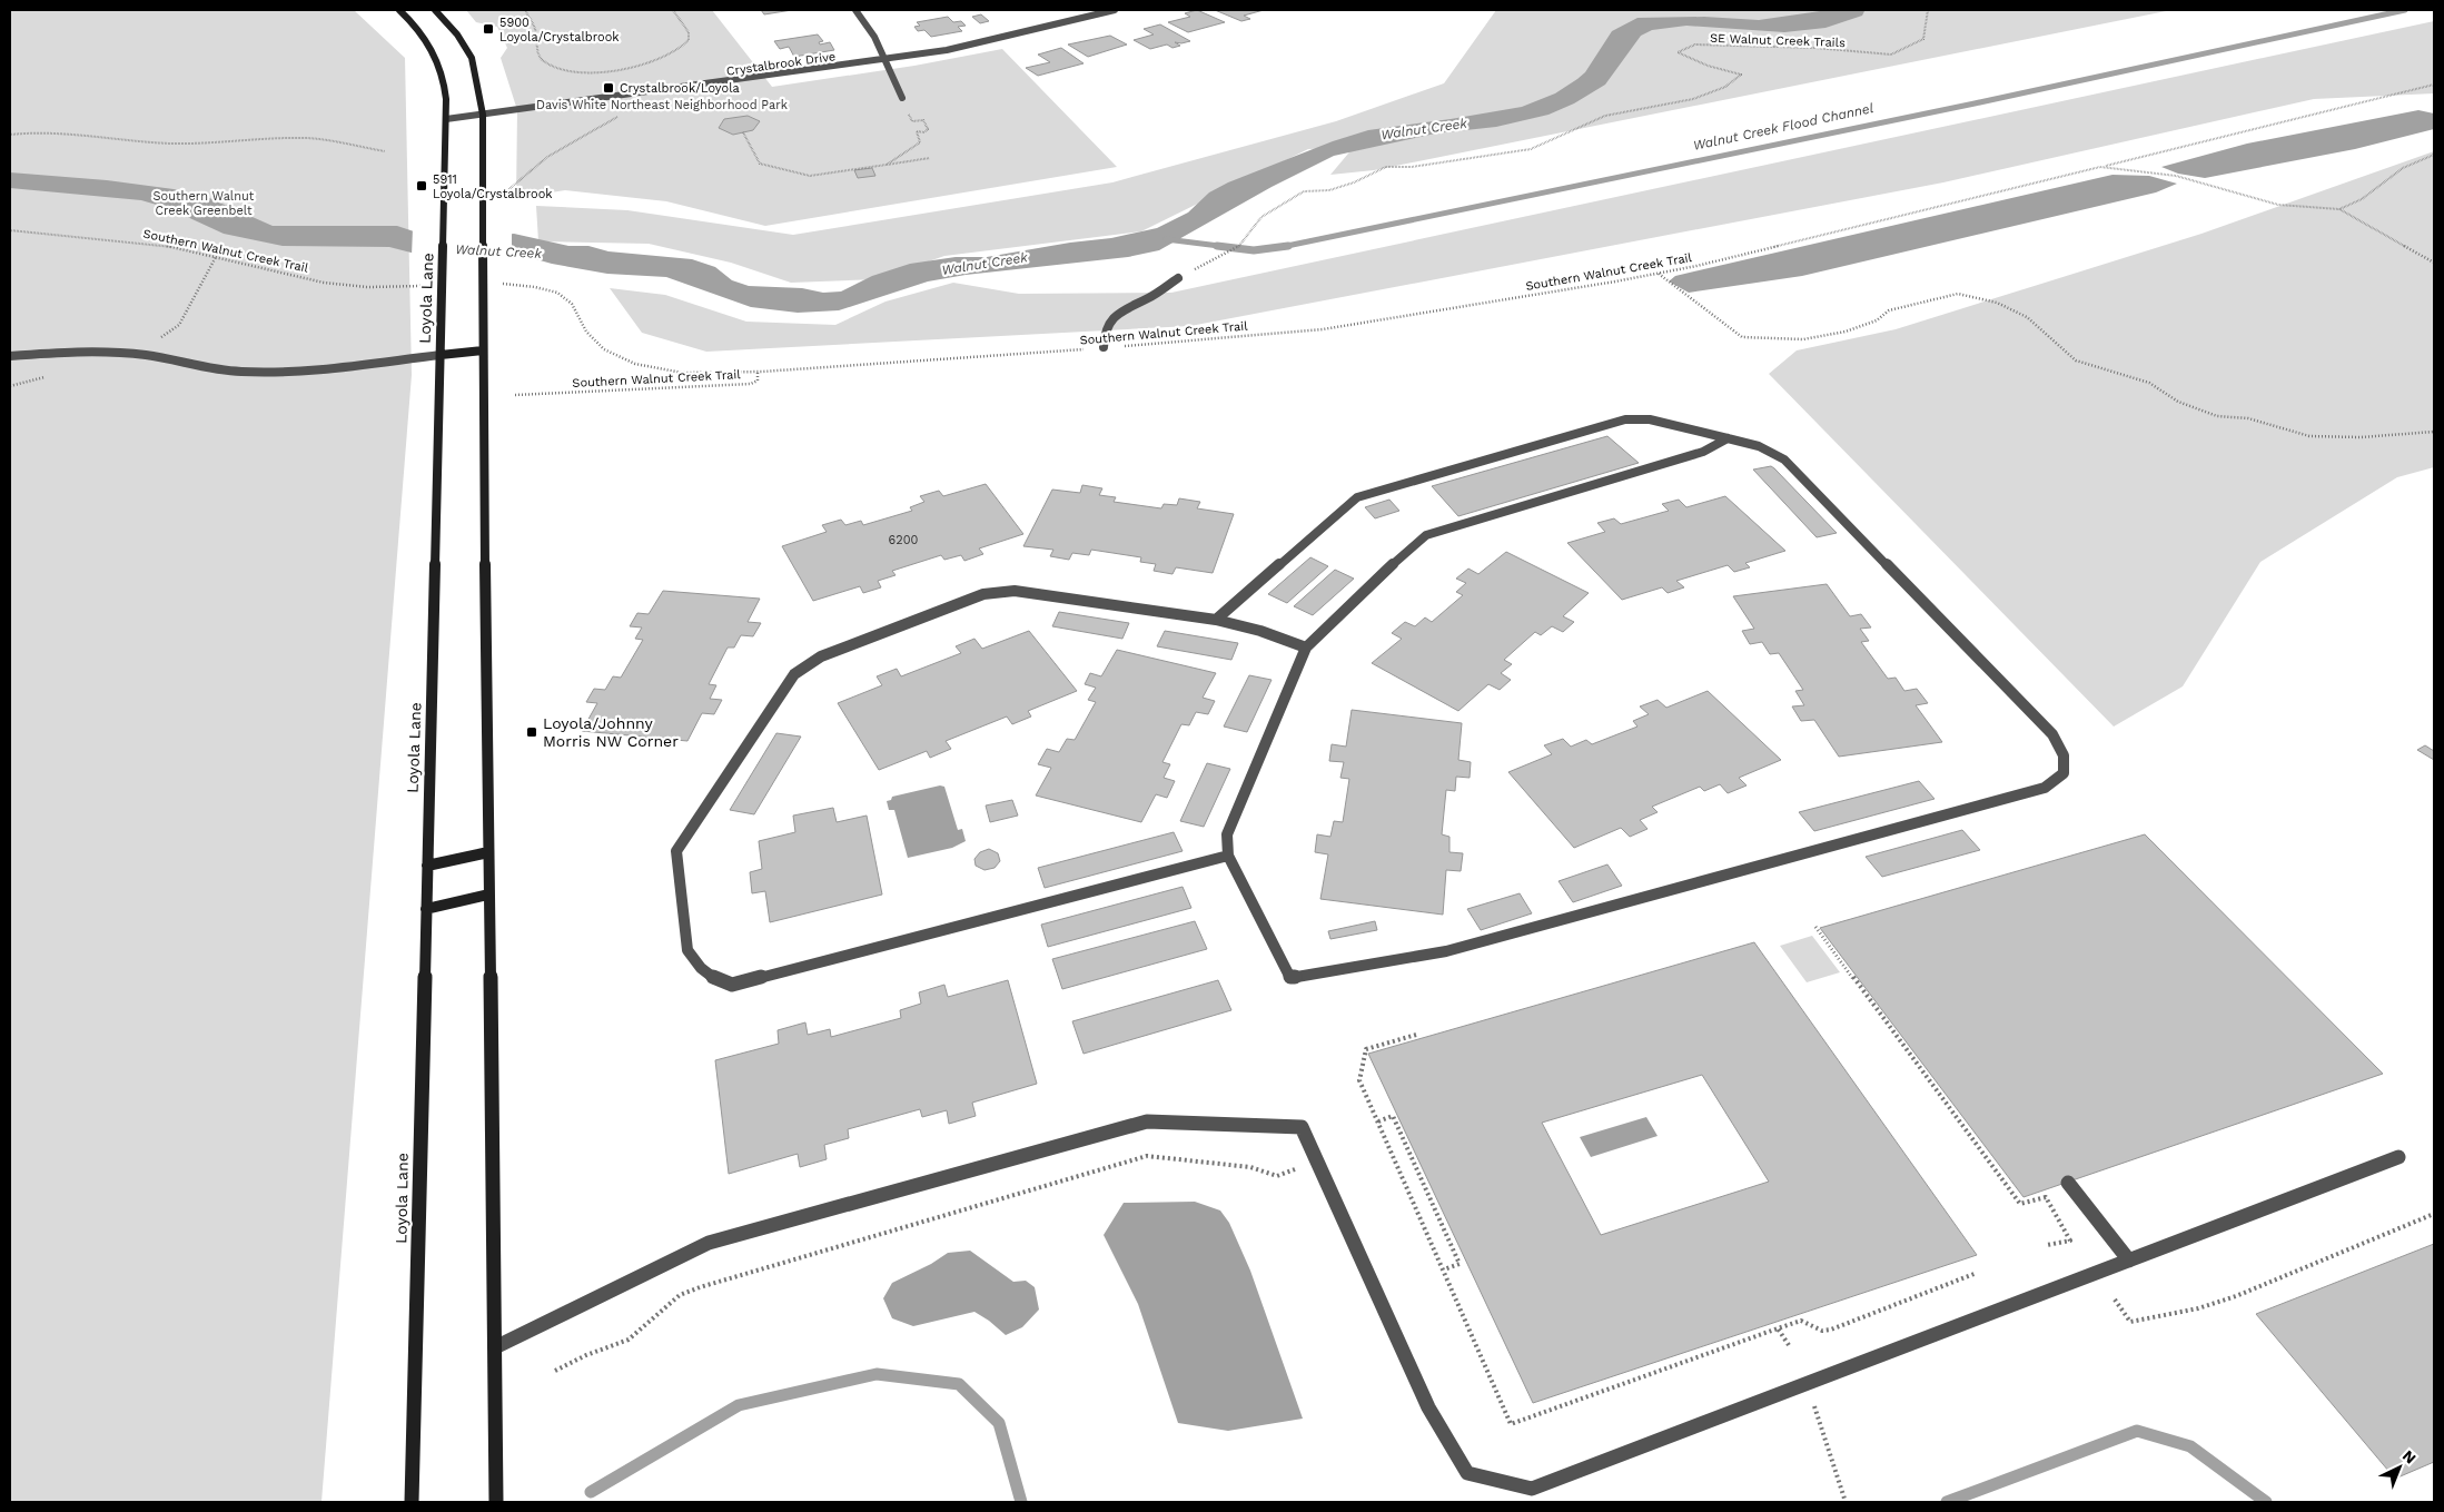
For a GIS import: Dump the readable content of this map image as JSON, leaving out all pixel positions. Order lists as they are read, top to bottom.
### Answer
{
  "streets": {
    "main road": ["Loyola Lane"],
    "street": ["Crystalbrook Drive"],
    "path": ["SE Walnut Creek Trails", "Southern Walnut Creek Trail"]
  },
  "crossings": [
    ["Crystalbrook Drive", "Loyola Lane"]
  ],
  "water": ["Walnut Creek Flood Channel", "Walnut Creek"],
  "parks": ["Davis White Northeast Neighborhood Park", "Southern Walnut Creek Greenbelt"],
  "places": {
    "transit": [
      "5900 Loyola/Crystalbrook",
      "Crystalbrook/Loyola",
      "5911 Loyola/Crystalbrook",
      "Loyola/Johnny Morris NW Corner"
    ]
  },
  "house_numbers": ["6200"],
  "north": "top right"
}
